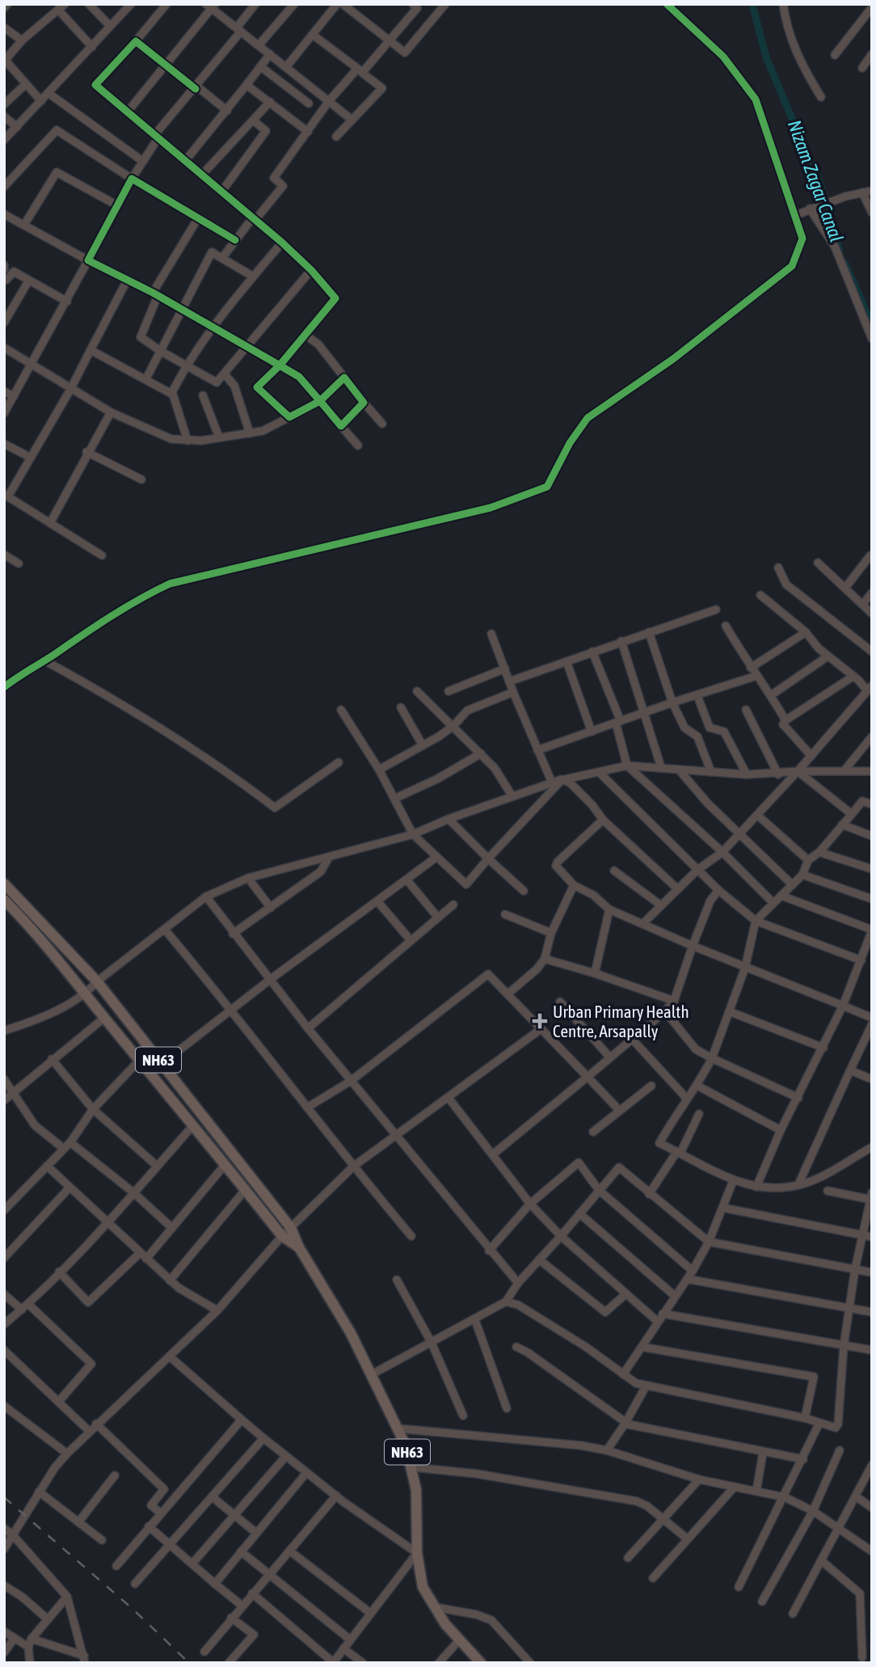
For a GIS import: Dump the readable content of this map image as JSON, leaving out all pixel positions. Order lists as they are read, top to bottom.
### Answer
{
  "streets": {
    "highway": ["NH63"]
  },
  "water": ["Nizam Zagar Canal"],
  "places": {
    "health": ["Urban Primary Health Centre, Arsapally"]
  }
}
